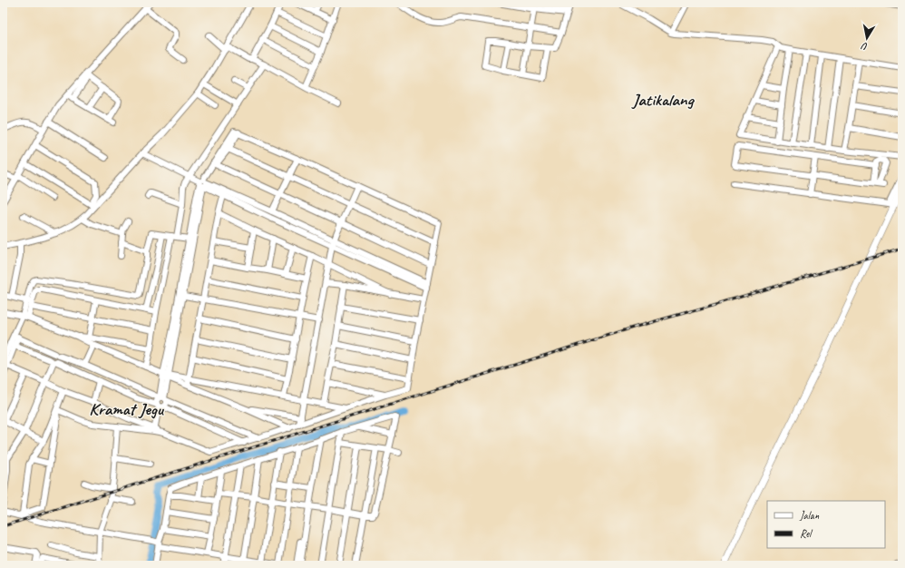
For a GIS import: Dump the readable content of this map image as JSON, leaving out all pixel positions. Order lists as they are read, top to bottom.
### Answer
{
  "districts": ["Jatikalang", "Kramat Jegu"],
  "legend": ["Jalan", "Rel"],
  "north": "bottom"
}
